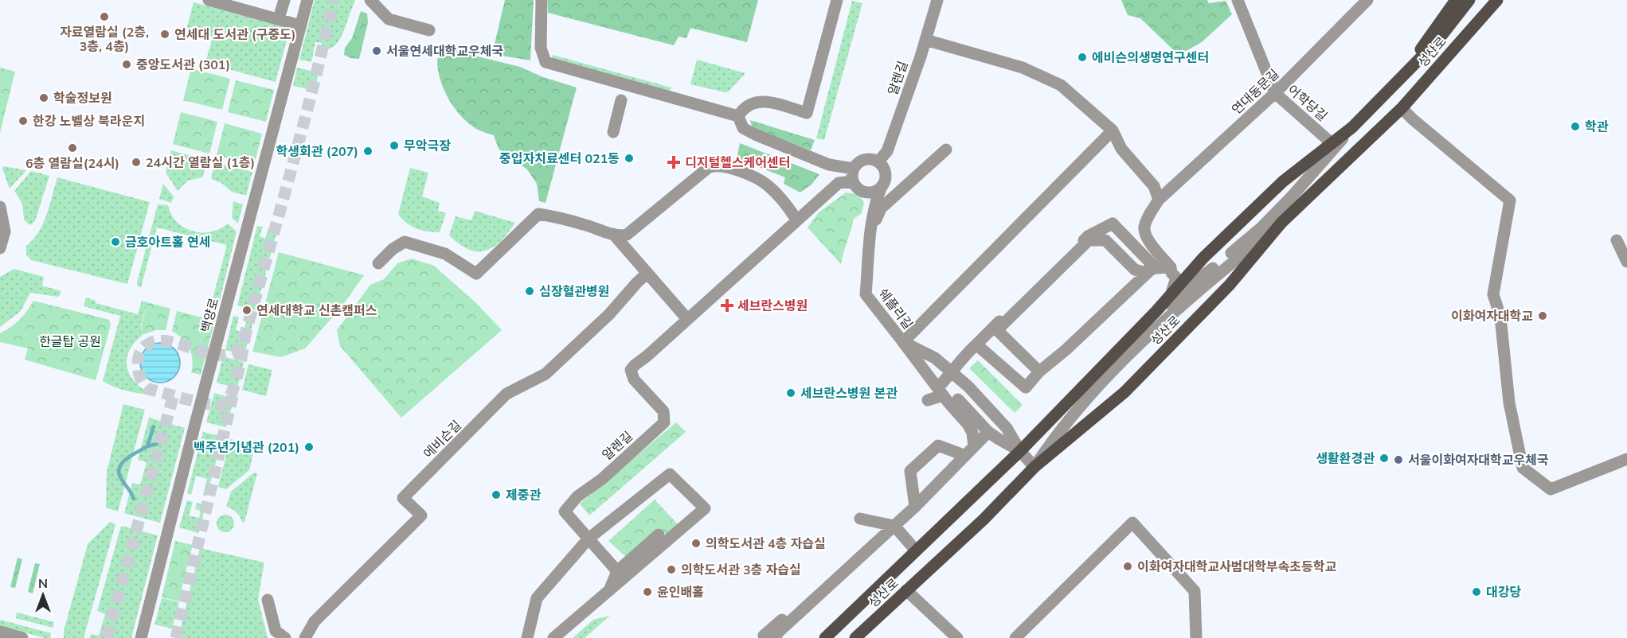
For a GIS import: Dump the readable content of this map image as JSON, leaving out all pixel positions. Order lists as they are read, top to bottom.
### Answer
{
  "streets": {
    "main road": ["성산로"],
    "street": [
      "알렌길",
      "연대동문길",
      "어학당길",
      "쉐플리길",
      "백양로",
      "에비슨길"
    ]
  },
  "crossings": [
    ["성산로", "어학당길"],
    ["성산로", "쉐플리길"],
    ["알렌길", "쉐플리길"],
    ["연대동문길", "어학당길"]
  ],
  "parks": ["한글탑 공원"],
  "places": {
    "other": [
      "자료열람실 (2층, 3층, 4층)",
      "연세대 도서관 (구중도)",
      "서울연세대학교우체국",
      "에비슨의생명연구센터",
      "중앙도서관 (301)",
      "학술정보원",
      "한강 노벨상 북라운지",
      "학관",
      "무악극장",
      "6층 열람실(24시)",
      "학생회관 (207)",
      "중입자치료센터 021동",
      "24시간 열람실 (1층)",
      "금호아트홀 연세",
      "심장혈관병원",
      "연세대학교 신촌캠퍼스",
      "이화여자대학교",
      "세브란스병원 본관",
      "백주년기념관 (201)",
      "생활환경관",
      "서울이화여자대학교우체국",
      "제중관",
      "의학도서관 4층 자습실",
      "이화여자대학교사범대학부속초등학교",
      "의학도서관 3층 자습실",
      "윤인배홀",
      "대강당"
    ],
    "health": ["디지털헬스케어센터", "세브란스병원"]
  },
  "north": "top"
}
